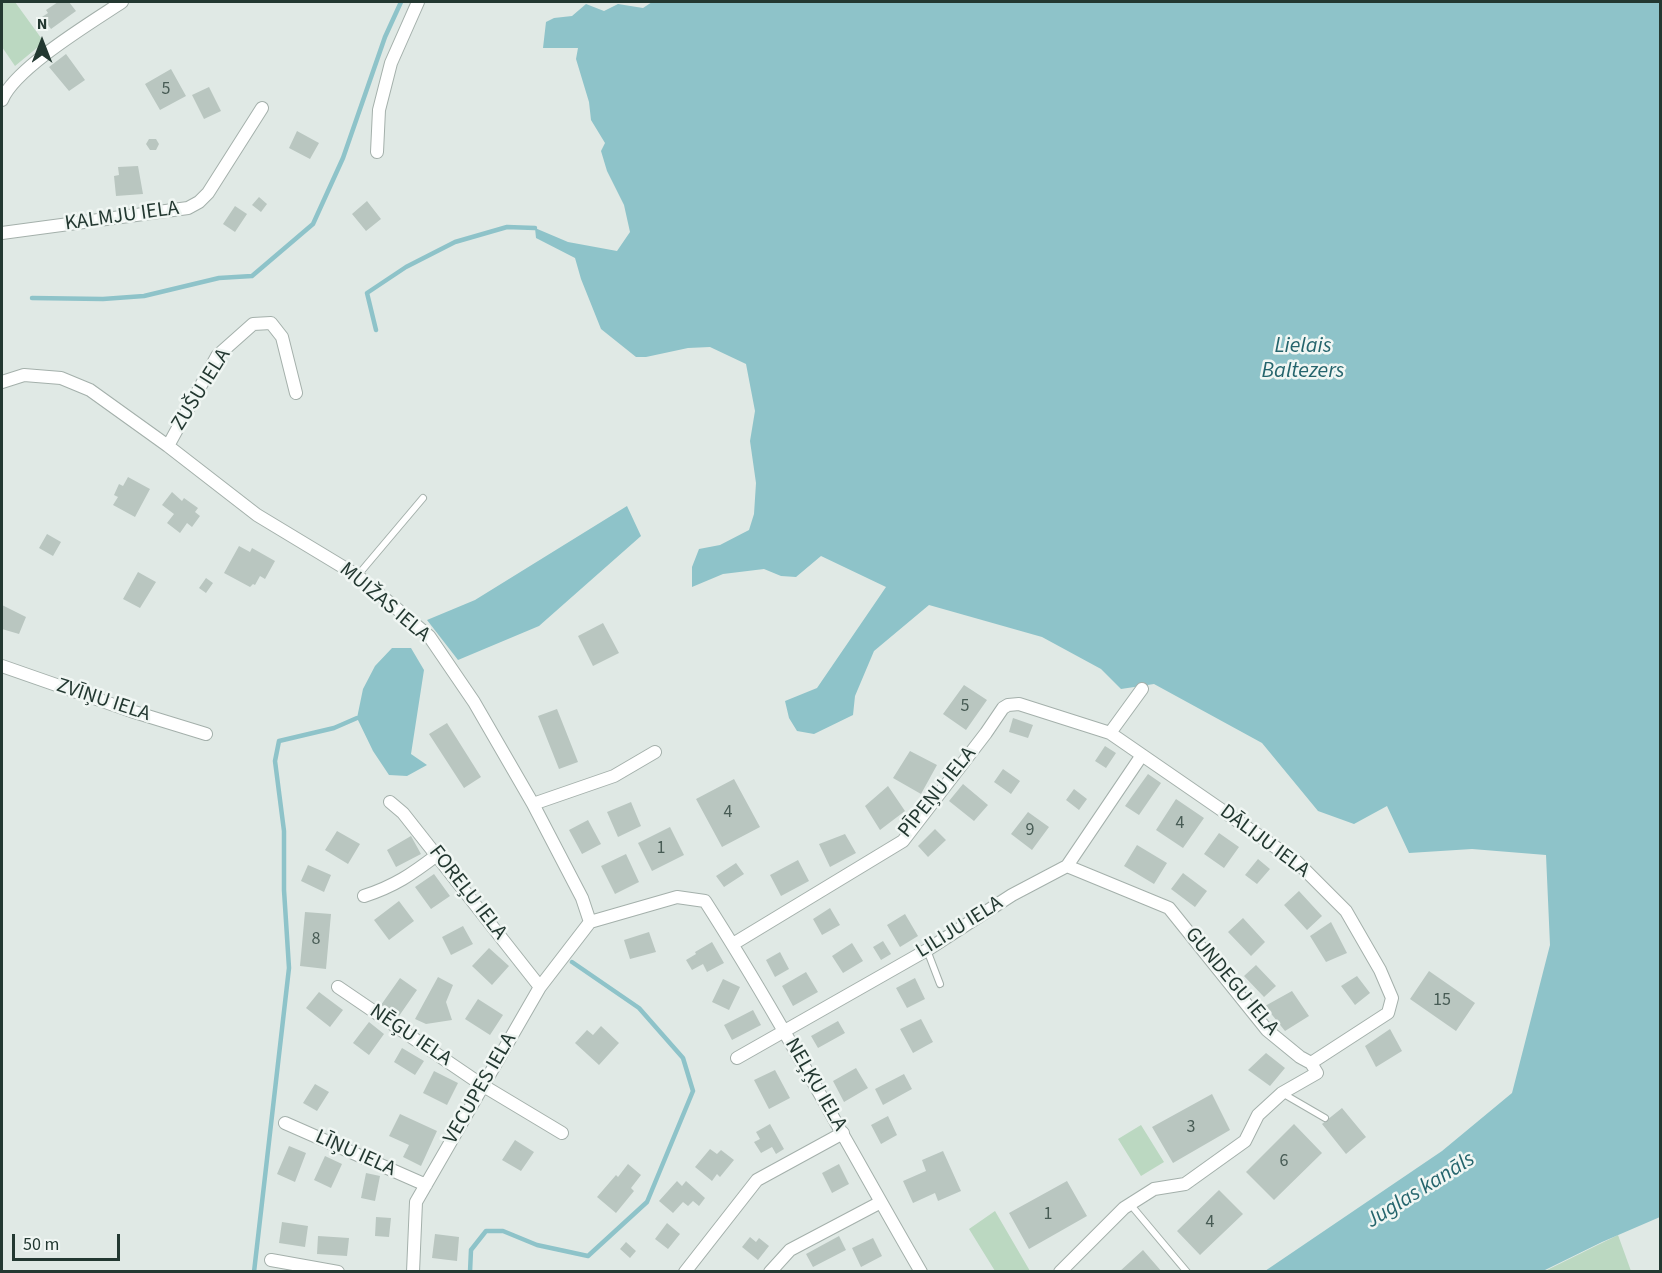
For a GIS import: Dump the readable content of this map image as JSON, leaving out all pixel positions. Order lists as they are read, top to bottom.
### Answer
{
  "streets": {
    "street": [
      "KALMJU IELA",
      "ZUŠU IELA",
      "MUIŽAS IELA",
      "ZVĪŅU IELA",
      "PĪPEŅU IELA",
      "DĀLIJU IELA",
      "FOREĻU IELA",
      "LILIJU IELA",
      "GUNDEGU IELA",
      "NĒĢU IELA",
      "NEĻĶU IELA",
      "VECUPES IELA",
      "LĪŅU IELA"
    ]
  },
  "crossings": [
    ["ZUŠU IELA", "MUIŽAS IELA"],
    ["MUIŽAS IELA", "NEĻĶU IELA"],
    ["MUIŽAS IELA", "VECUPES IELA"],
    ["PĪPEŅU IELA", "DĀLIJU IELA"],
    ["PĪPEŅU IELA", "LILIJU IELA"],
    ["PĪPEŅU IELA", "NEĻĶU IELA"],
    ["DĀLIJU IELA", "LILIJU IELA"],
    ["DĀLIJU IELA", "GUNDEGU IELA"],
    ["FOREĻU IELA", "VECUPES IELA"],
    ["LILIJU IELA", "GUNDEGU IELA"],
    ["LILIJU IELA", "NEĻĶU IELA"],
    ["NĒĢU IELA", "VECUPES IELA"],
    ["NEĻĶU IELA", "VECUPES IELA"],
    ["VECUPES IELA", "LĪŅU IELA"]
  ],
  "water": ["Lielais Baltezers", "Juglas kanāls"],
  "house_numbers": [
    "5",
    "5",
    "4",
    "4",
    "9",
    "1",
    "8",
    "15",
    "3",
    "6",
    "1",
    "4"
  ],
  "scale_bar": "50 m",
  "north": "top"
}
